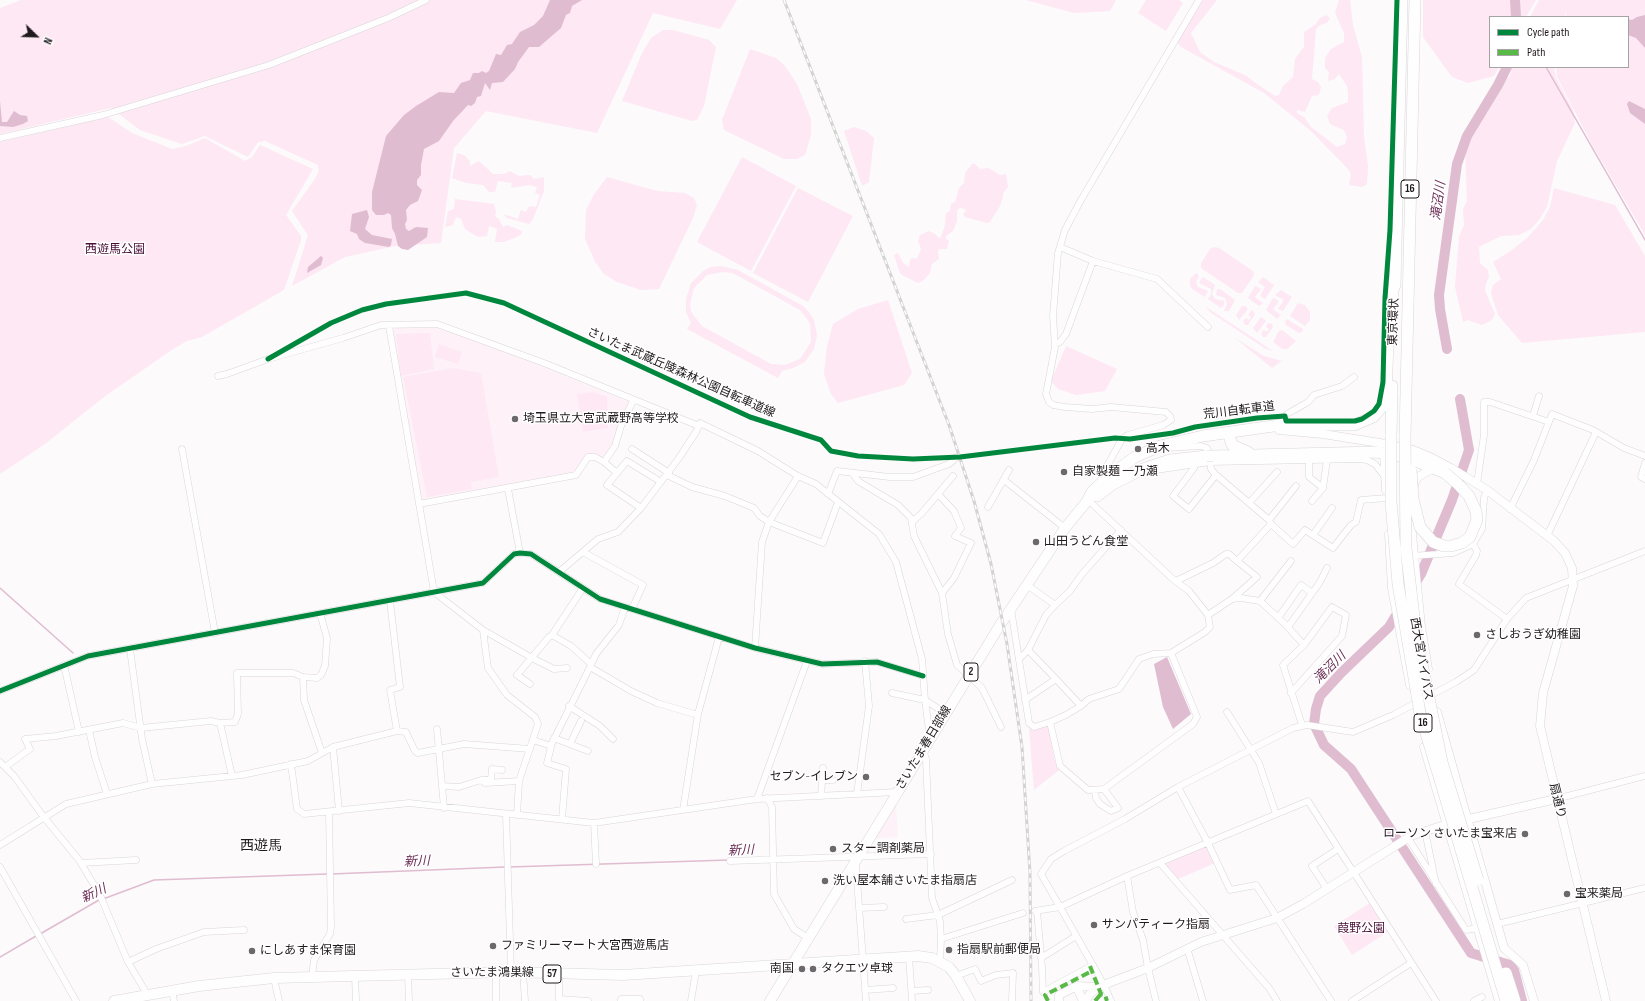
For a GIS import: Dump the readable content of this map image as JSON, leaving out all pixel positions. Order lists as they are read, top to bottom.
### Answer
{
  "streets": {
    "highway": ["16", "東京環状", "西大宮バイパス"],
    "main road": [
      "2",
      "さいたま春日部線",
      "さいたま鴻巣線",
      "57"
    ],
    "street": ["扇通り"],
    "cycle path": ["さいたま武蔵丘陵森林公園自転車道線"]
  },
  "crossings": [
    ["16", "西大宮バイパス"],
    ["東京環状", "西大宮バイパス"],
    ["さいたま春日部線", "さいたま鴻巣線"]
  ],
  "districts": ["西遊馬"],
  "water": ["滝沼川", "新川"],
  "parks": ["西遊馬公園", "葭野公園"],
  "places": [
    "埼玉県立大宮武蔵野高等学校",
    "高木",
    "自家製麺 一乃瀬",
    "山田うどん食堂",
    "さしおうぎ幼稚園",
    "セブン-イレブン",
    "ローソン さいたま宝来店",
    "スター調剤薬局",
    "洗い屋本舗さいたま指扇店",
    "宝来薬局",
    "サンパティーク指扇",
    "ファミリーマート大宮西遊馬店",
    "指扇駅前郵便局",
    "にしあすま保育園",
    "南国",
    "タクエツ卓球"
  ],
  "legend": ["Cycle path", "Path"],
  "north": "bottom right"
}
